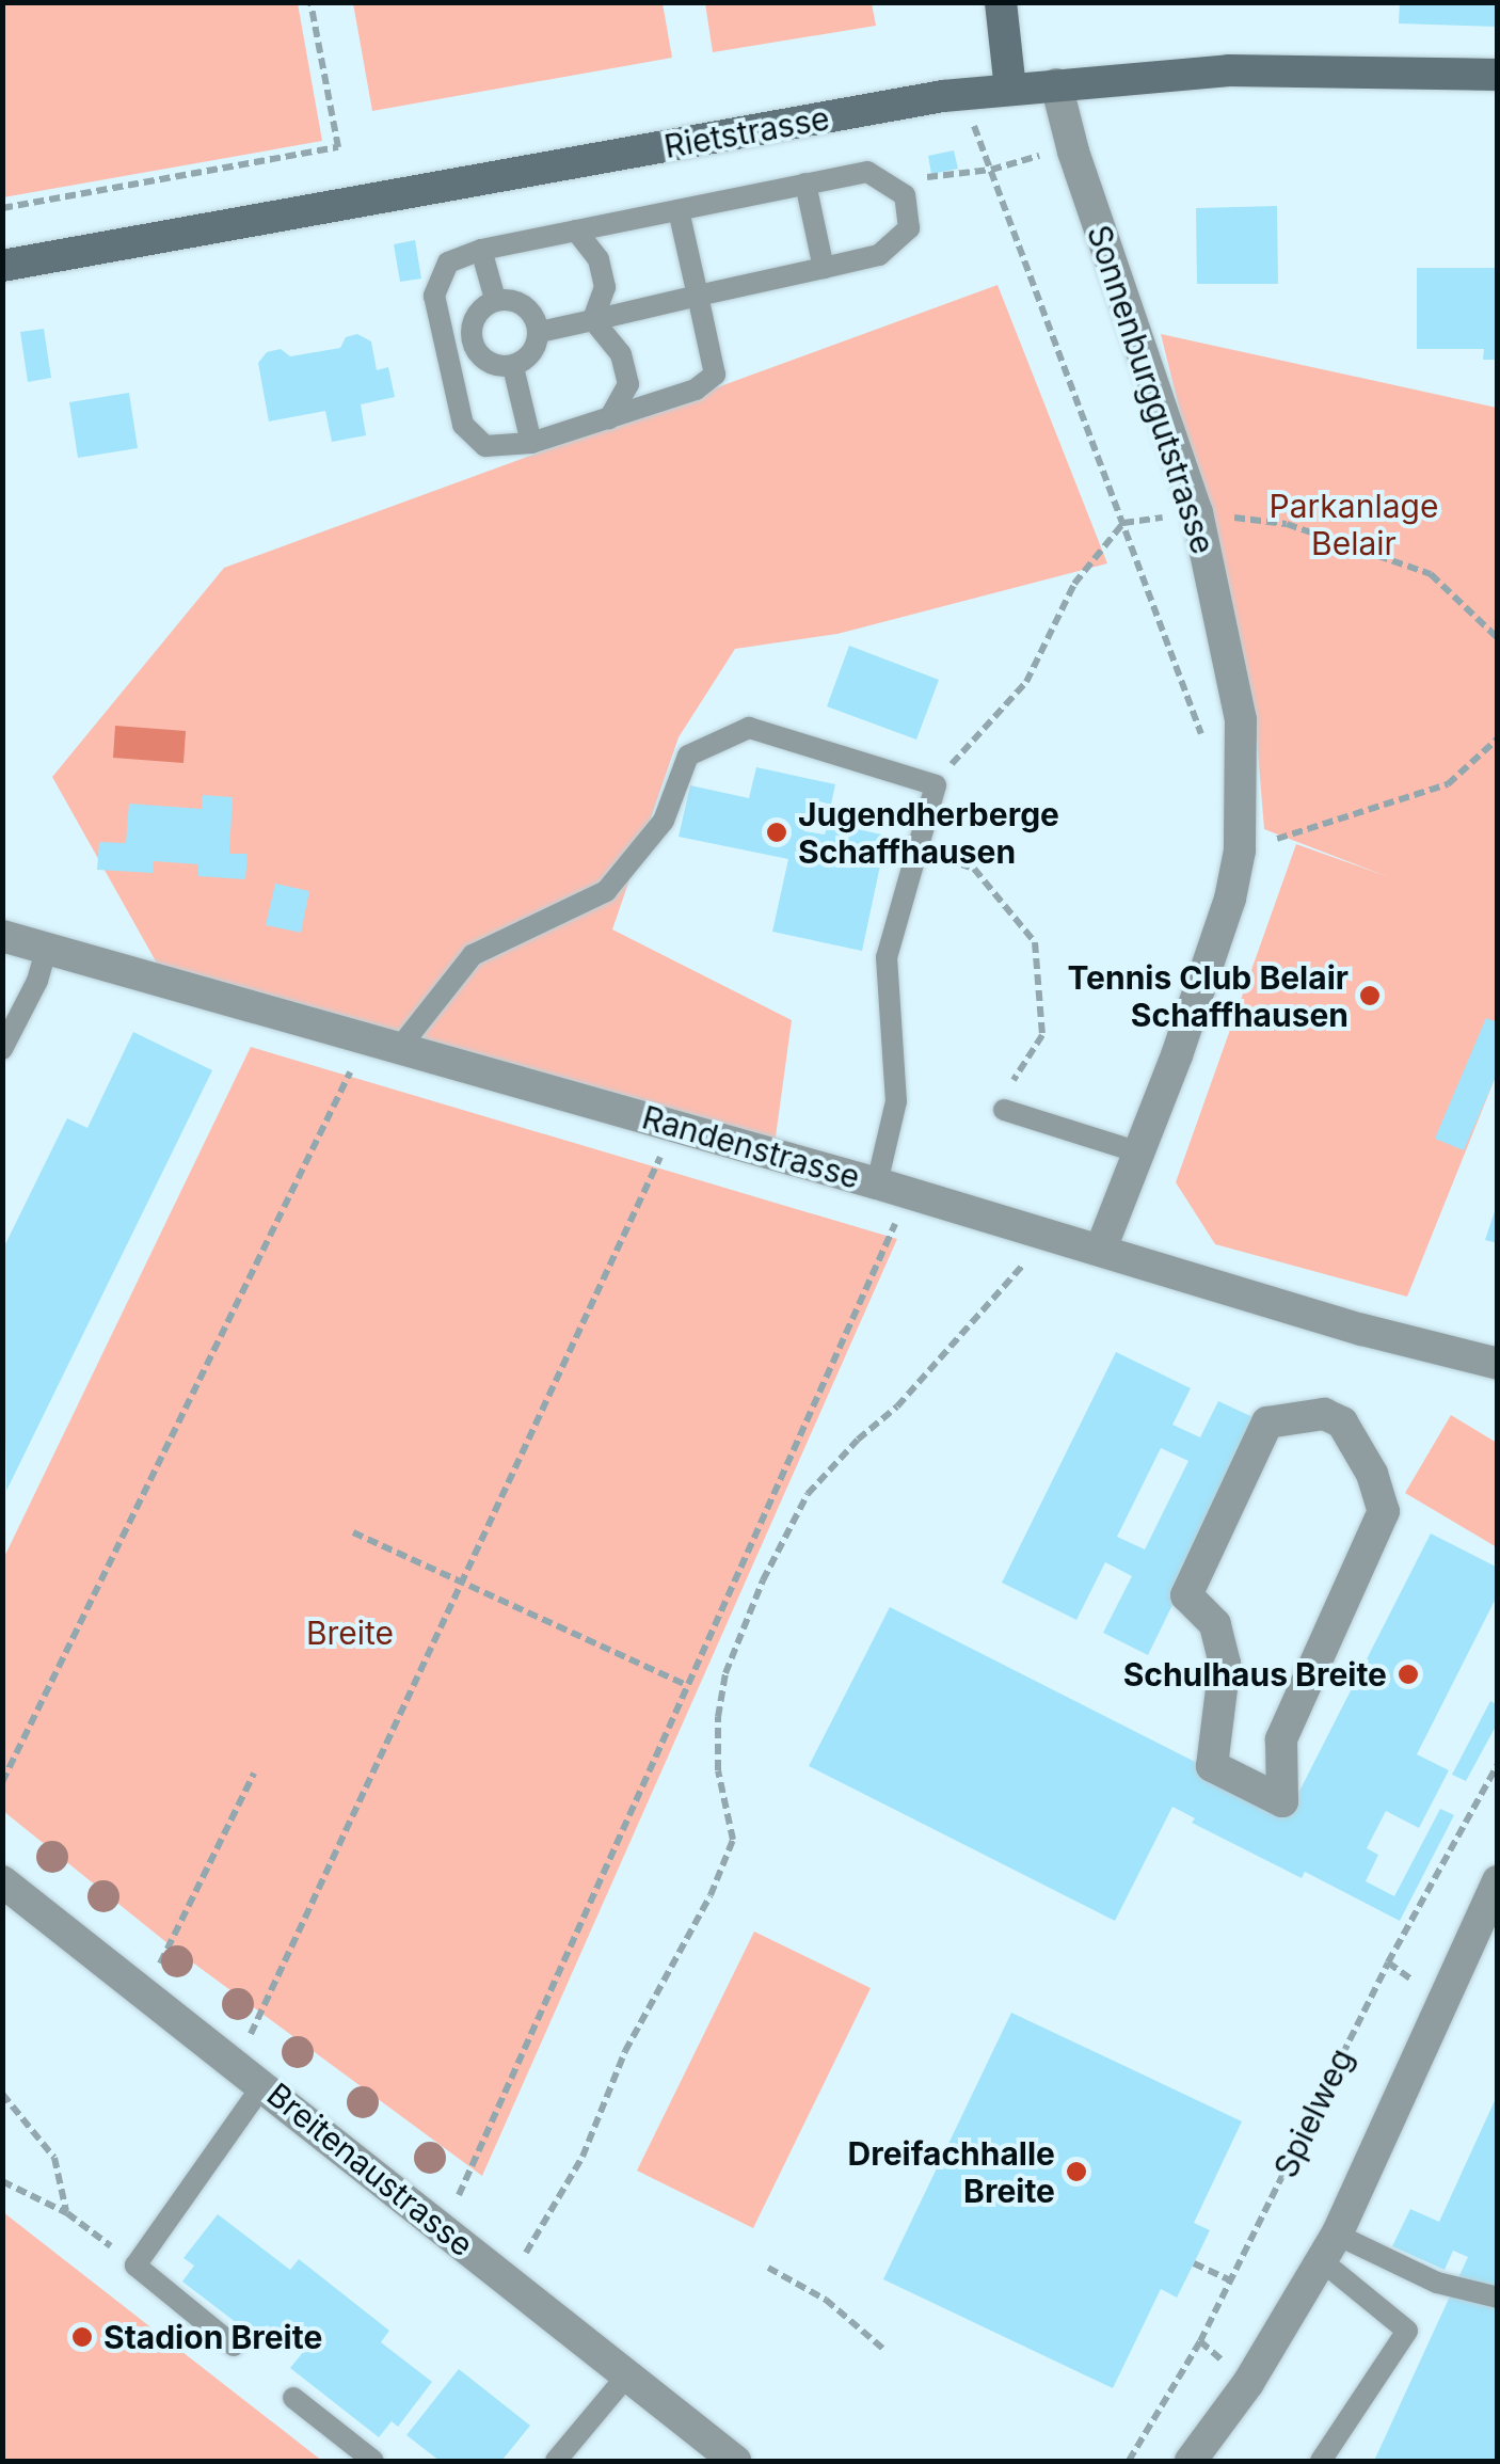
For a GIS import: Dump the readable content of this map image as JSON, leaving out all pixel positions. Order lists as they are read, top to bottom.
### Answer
{
  "streets": {
    "street": [
      "Rietstrasse",
      "Sonnenburggutstrasse",
      "Randenstrasse",
      "Breitenaustrasse"
    ],
    "path": ["Spielweg"]
  },
  "crossings": [
    ["Rietstrasse", "Sonnenburggutstrasse"],
    ["Sonnenburggutstrasse", "Randenstrasse"]
  ],
  "parks": ["Parkanlage Belair", "Breite"],
  "places": [
    "Jugendherberge Schaffhausen",
    "Tennis Club Belair Schaffhausen",
    "Schulhaus Breite",
    "Dreifachhalle Breite",
    "Stadion Breite"
  ]
}
